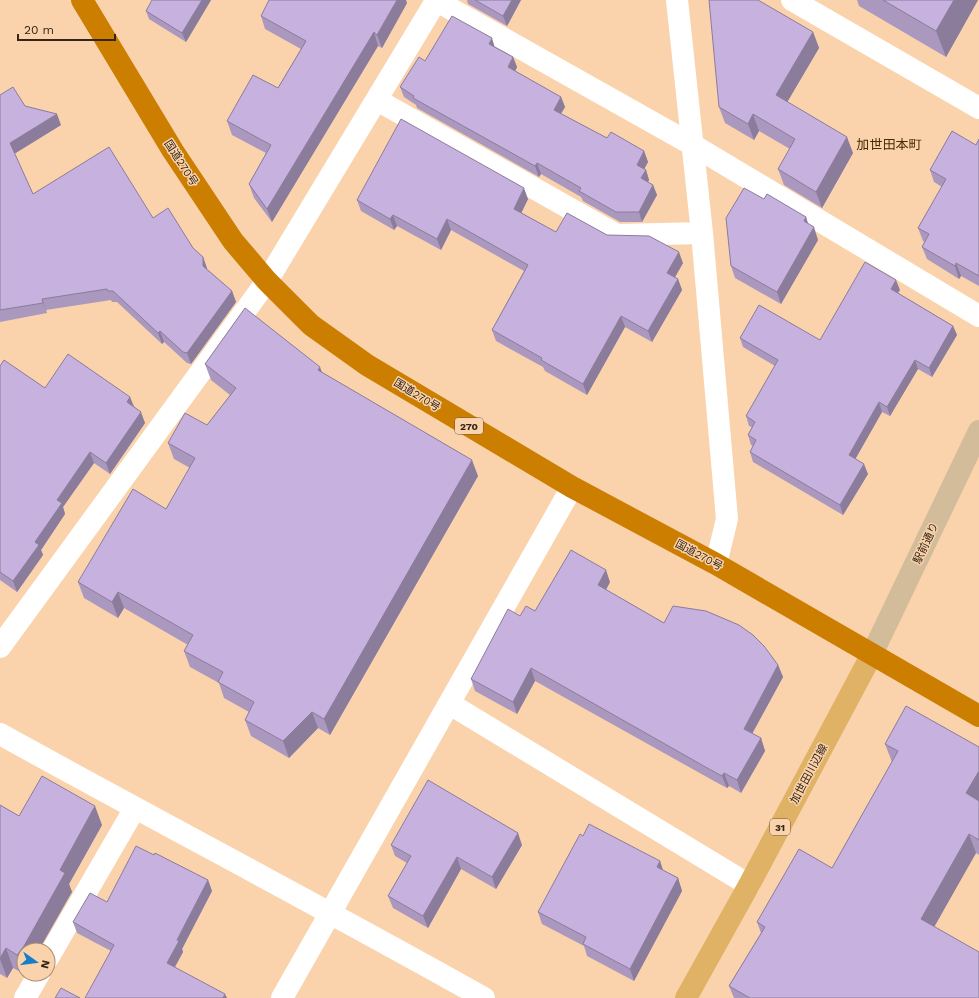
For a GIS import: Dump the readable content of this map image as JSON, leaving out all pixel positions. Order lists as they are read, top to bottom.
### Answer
{
  "streets": {
    "highway": ["国道270号", "270"],
    "main road": ["加世田川辺線", "31"],
    "street": ["駅前通り"]
  },
  "crossings": [
    ["国道270号", "駅前通り"],
    ["国道270号", "加世田川辺線"],
    ["駅前通り", "加世田川辺線"]
  ],
  "districts": ["加世田本町"],
  "scale_bar": "20 m",
  "north": "right"
}
